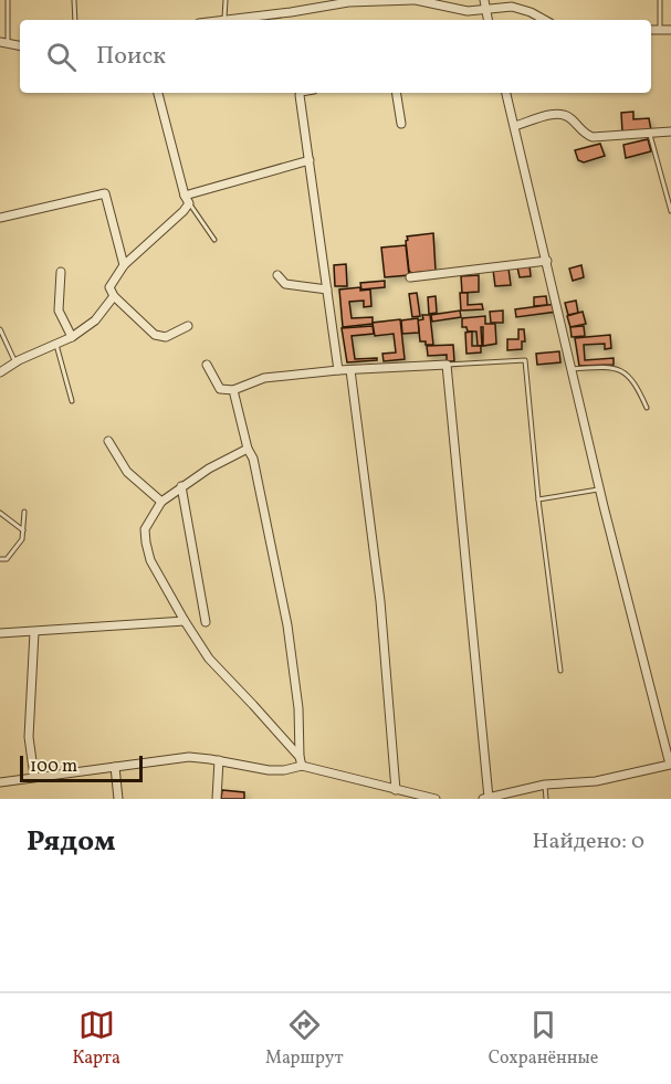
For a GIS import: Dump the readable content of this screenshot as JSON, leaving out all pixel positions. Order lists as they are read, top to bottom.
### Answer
{
  "scale_bar": "100 m",
  "page": {
    "search": "Поиск",
    "scale": "100 m",
    "heading": ["Рядом", "Найдено: 0"],
    "nav": ["Карта", "Маршрут", "Сохранённые"]
  }
}
